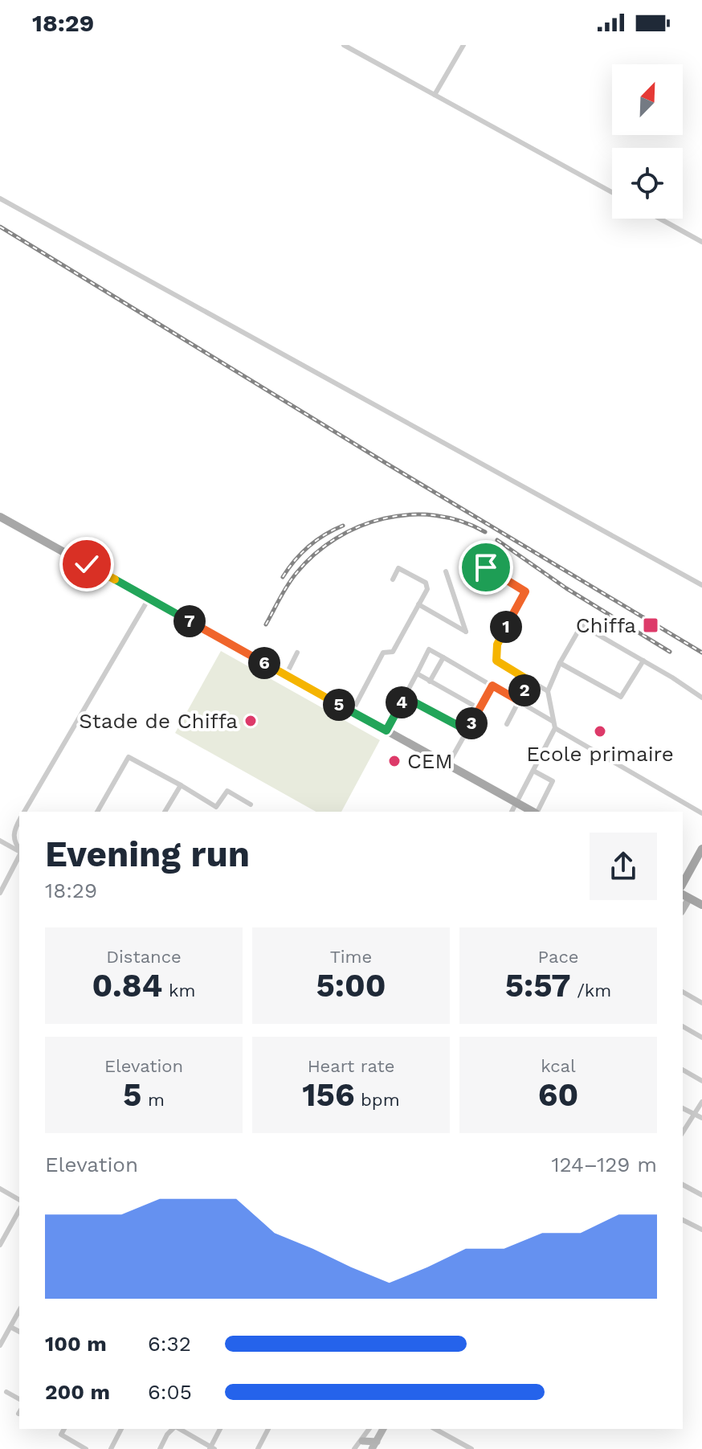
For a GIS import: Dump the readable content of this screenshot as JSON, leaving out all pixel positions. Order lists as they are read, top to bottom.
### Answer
{
  "places": {
    "transit": ["Chiffa"],
    "other": ["Stade de Chiffa", "Ecole primaire", "CEM"]
  },
  "north": "top right",
  "page": {
    "status": "18:29",
    "pins": [
      "7",
      "1",
      "6",
      "2",
      "4",
      "5",
      "3"
    ],
    "heading": ["Evening run", "18:29"],
    "stats": [
      ["Distance", "0.84 km"],
      ["Time", "5:00"],
      ["Pace", "5:57 /km"],
      ["Elevation", "5 m"],
      ["Heart rate", "156 bpm"],
      ["kcal", "60"]
    ],
    "chart": ["Elevation", "124–129 m"],
    "list": [
      {
        "name": "100 m",
        "note": "6:32"
      },
      {
        "name": "200 m",
        "note": "6:05"
      }
    ]
  }
}
